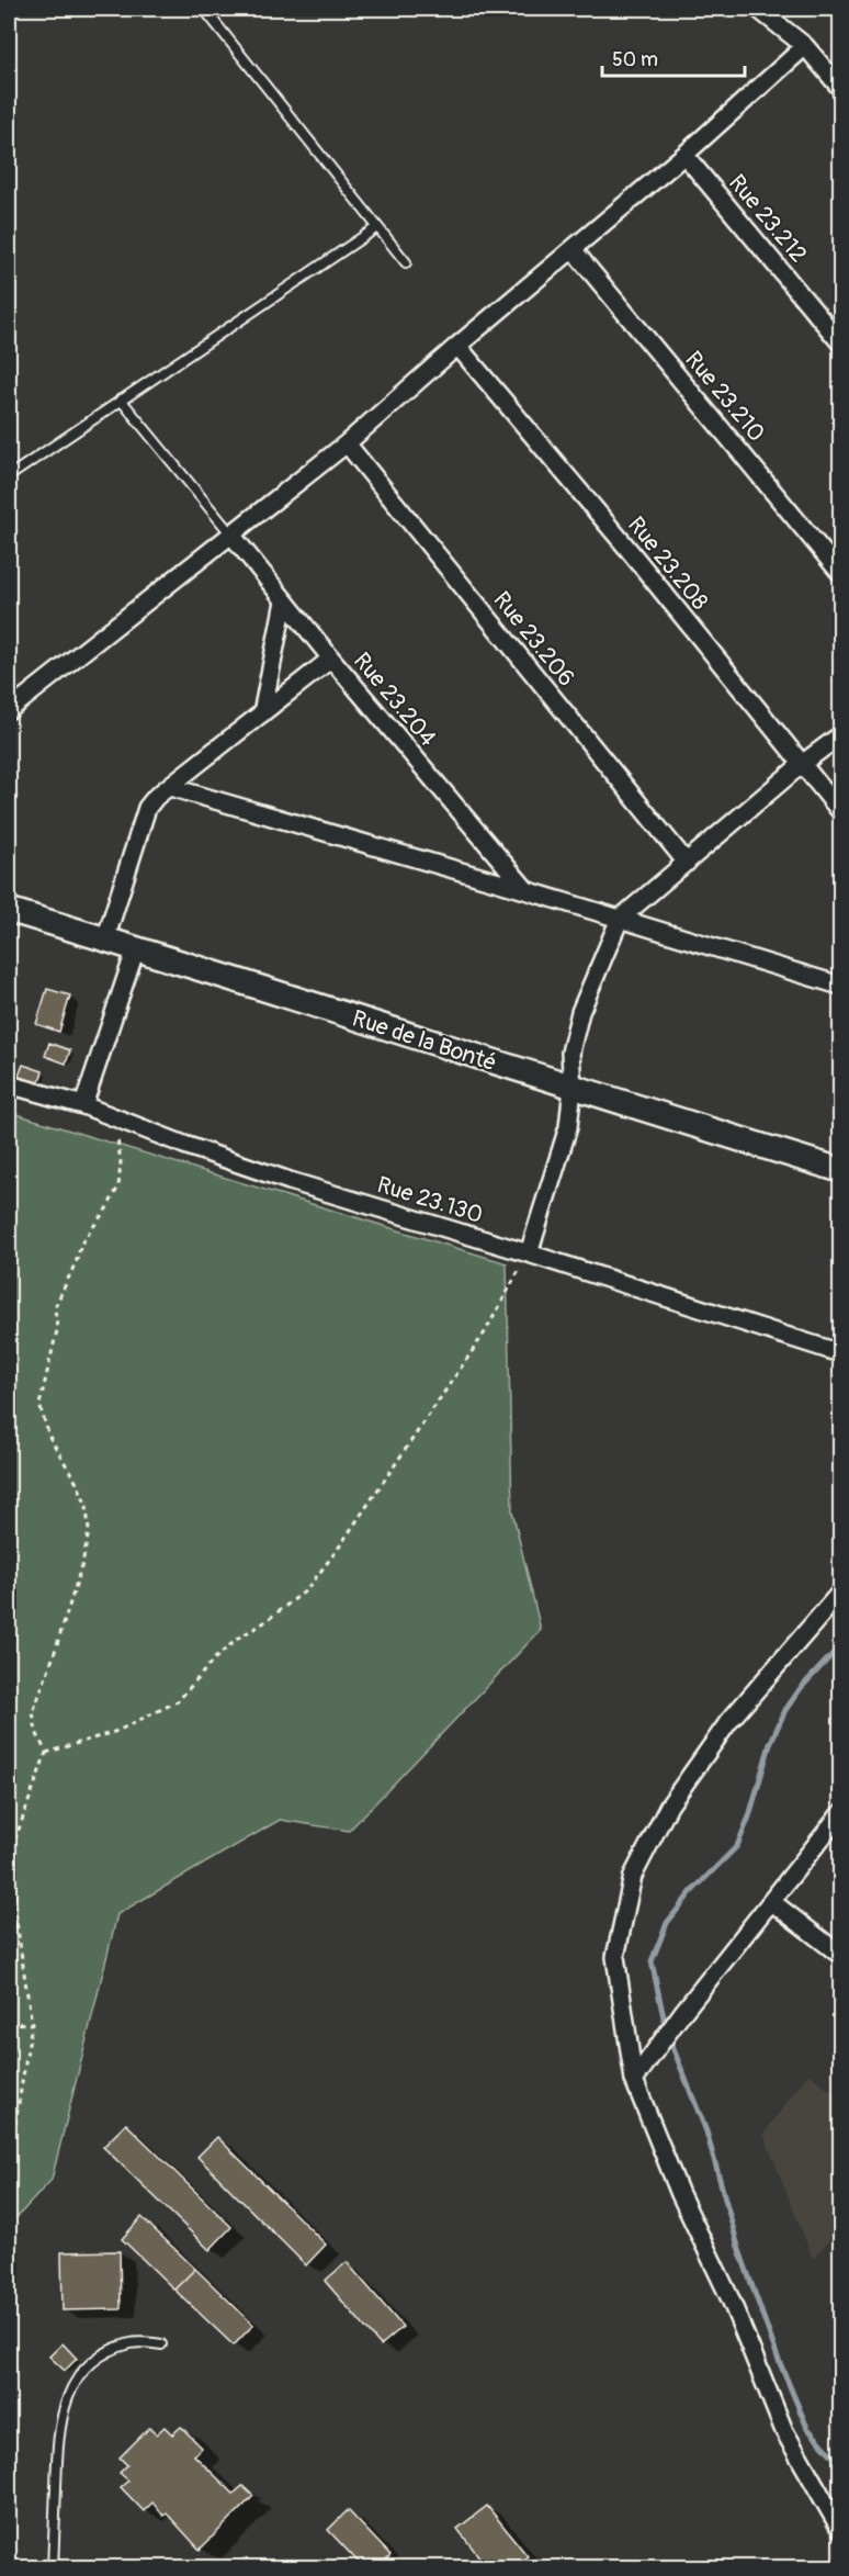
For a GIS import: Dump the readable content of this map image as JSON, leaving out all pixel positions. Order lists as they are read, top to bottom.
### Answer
{
  "streets": {
    "street": [
      "Rue 23.212",
      "Rue 23.210",
      "Rue 23.208",
      "Rue 23.206",
      "Rue 23.204",
      "Rue de la Bonté",
      "Rue 23.130"
    ]
  },
  "scale_bar": "50 m"
}
